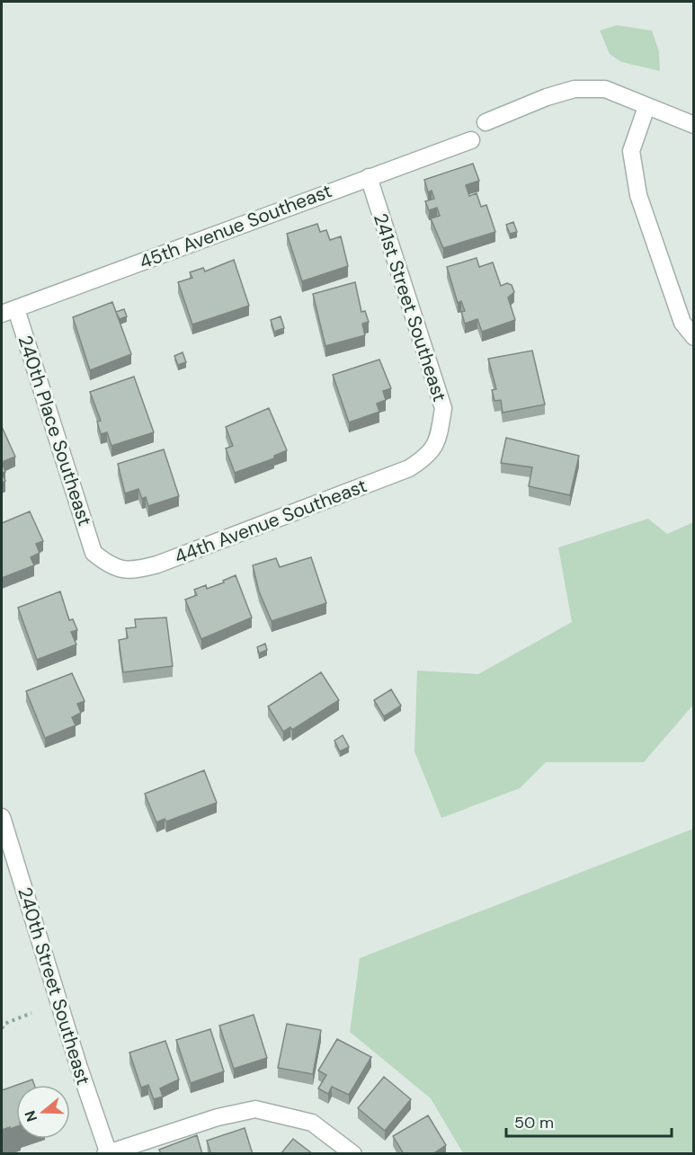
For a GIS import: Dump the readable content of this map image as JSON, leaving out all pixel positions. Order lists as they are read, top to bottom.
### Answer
{
  "streets": {
    "street": [
      "45th Avenue Southeast",
      "241st Street Southeast",
      "240th Place Southeast",
      "44th Avenue Southeast",
      "240th Street Southeast"
    ]
  },
  "crossings": [
    ["45th Avenue Southeast", "241st Street Southeast"],
    ["45th Avenue Southeast", "240th Place Southeast"],
    ["241st Street Southeast", "44th Avenue Southeast"],
    ["240th Place Southeast", "44th Avenue Southeast"]
  ],
  "scale_bar": "50 m",
  "north": "left"
}
